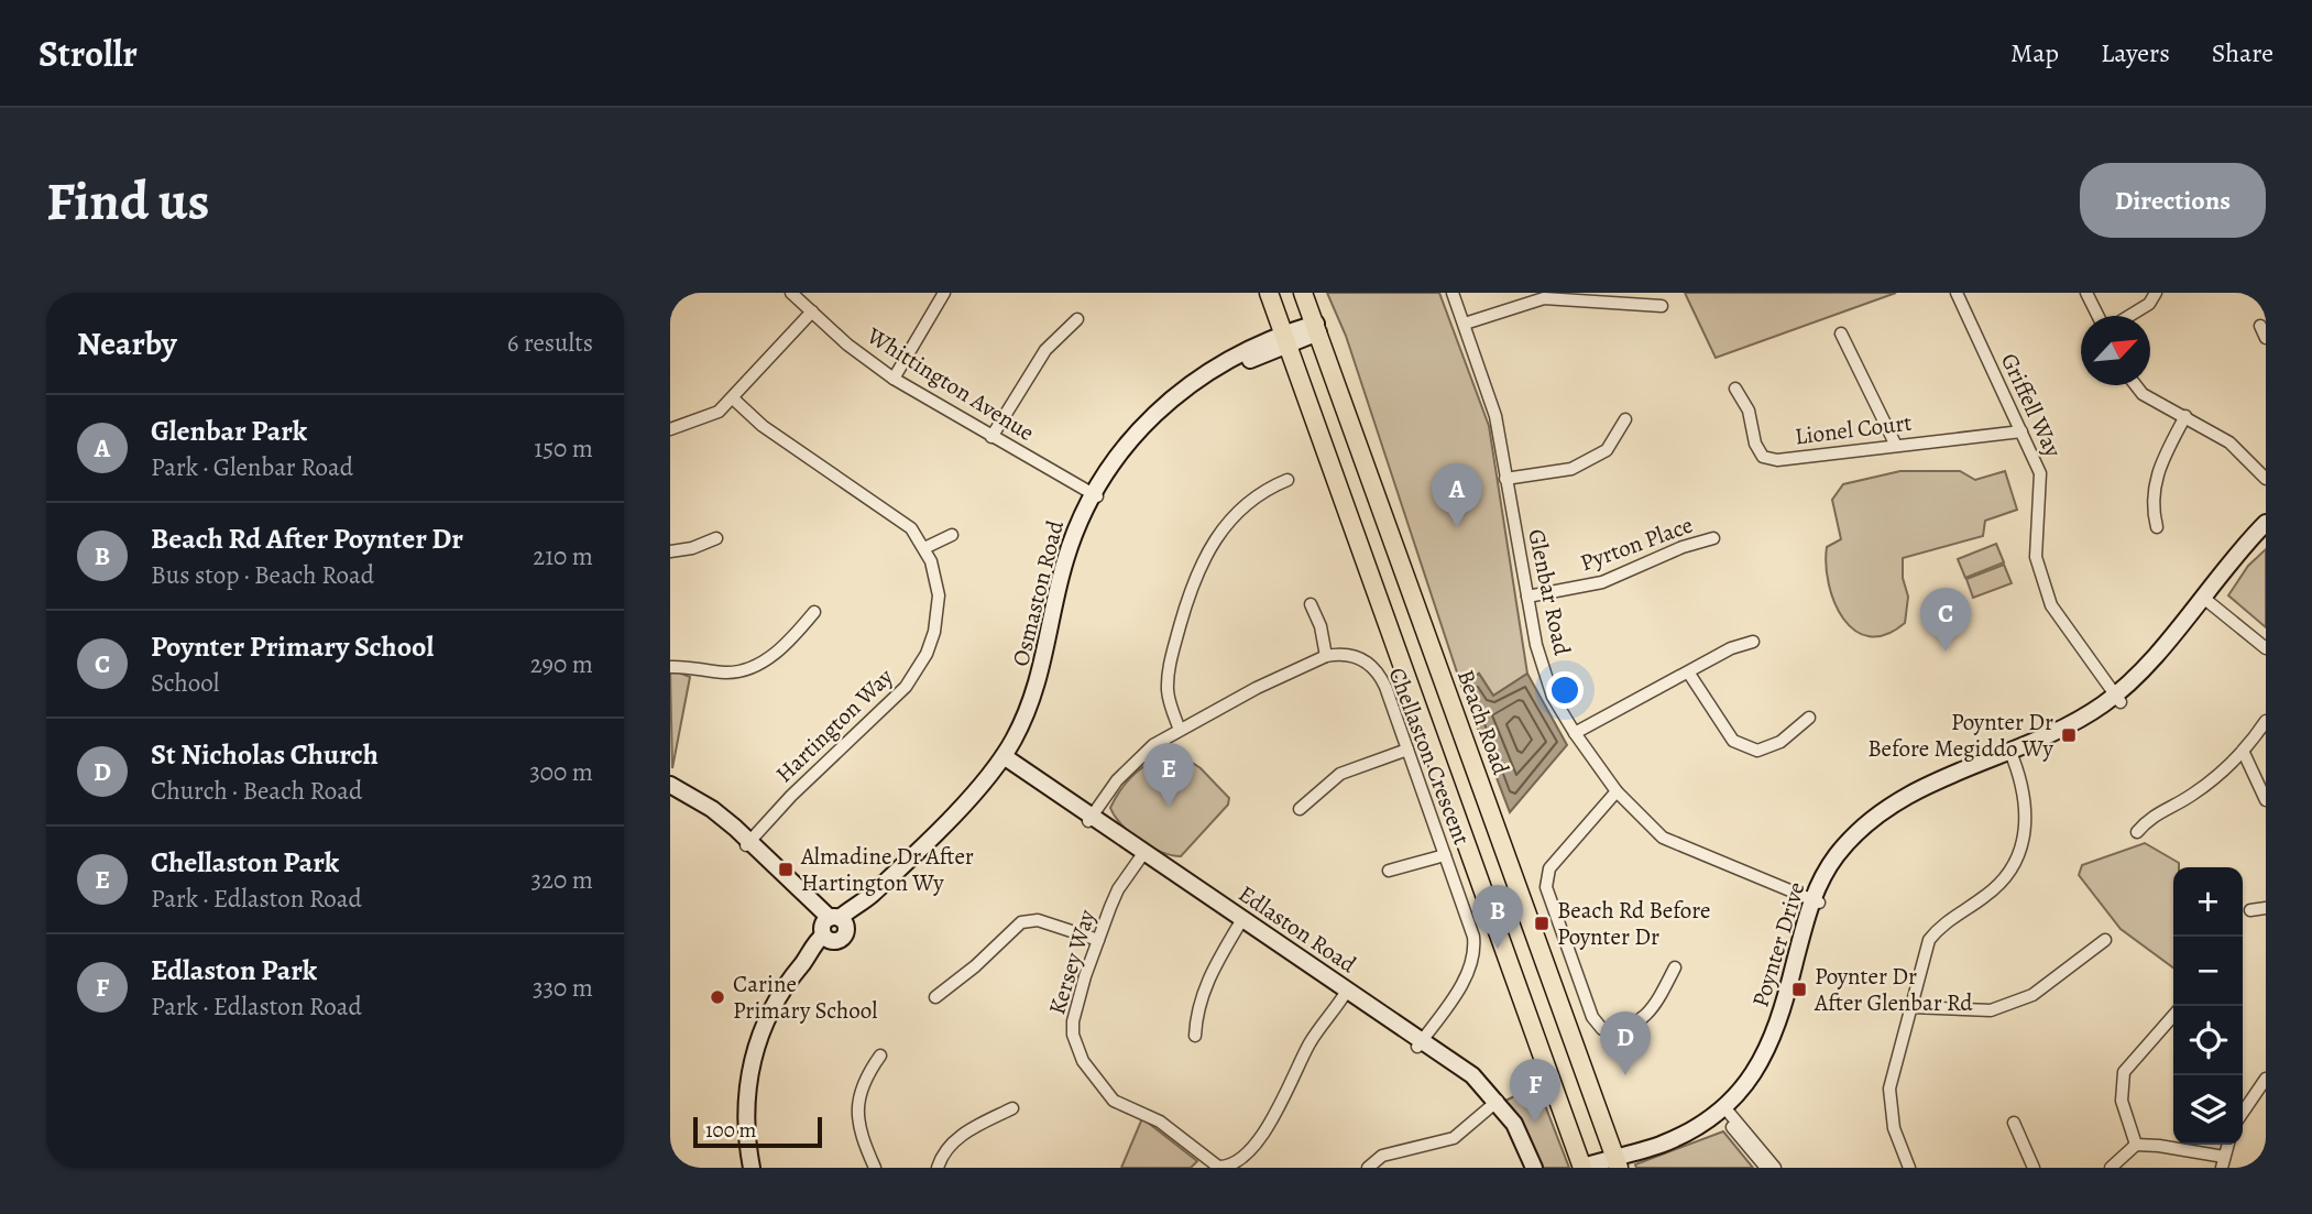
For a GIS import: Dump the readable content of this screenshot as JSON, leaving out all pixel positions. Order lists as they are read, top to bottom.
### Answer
{
  "streets": {
    "main road": ["Beach Road"],
    "street": [
      "Whittington Avenue",
      "Griffell Way",
      "Lionel Court",
      "Pyrton Place",
      "Glenbar Road",
      "Osmaston Road",
      "Hartington Way",
      "Chellaston Crescent",
      "Edlaston Road",
      "Poynter Drive",
      "Kersey Way"
    ]
  },
  "crossings": [
    ["Whittington Avenue", "Osmaston Road"],
    ["Griffell Way", "Lionel Court"],
    ["Griffell Way", "Poynter Drive"],
    ["Pyrton Place", "Glenbar Road"],
    ["Glenbar Road", "Poynter Drive"],
    ["Osmaston Road", "Beach Road"],
    ["Osmaston Road", "Edlaston Road"],
    ["Beach Road", "Poynter Drive"],
    ["Chellaston Crescent", "Edlaston Road"],
    ["Edlaston Road", "Kersey Way"]
  ],
  "places": {
    "transit": [
      "Poynter Dr Before Megiddo Wy",
      "Almadine Dr After Hartington Wy",
      "Beach Rd Before Poynter Dr",
      "Poynter Dr After Glenbar Rd"
    ],
    "other": ["Carine Primary School"]
  },
  "scale_bar": "100 m",
  "north": "top right",
  "page": {
    "header": "Strollr",
    "nav": ["Map", "Layers", "Share"],
    "buttons": "Directions",
    "title": "Find us",
    "heading": ["Nearby", "6 results"],
    "list": [
      {
        "mark": "A",
        "name": "Glenbar Park",
        "note": "Park · Glenbar Road",
        "value": "150 m"
      },
      {
        "mark": "B",
        "name": "Beach Rd After Poynter Dr",
        "note": "Bus stop · Beach Road",
        "value": "210 m"
      },
      {
        "mark": "C",
        "name": "Poynter Primary School",
        "note": "School",
        "value": "290 m"
      },
      {
        "mark": "D",
        "name": "St Nicholas Church",
        "note": "Church · Beach Road",
        "value": "300 m"
      },
      {
        "mark": "E",
        "name": "Chellaston Park",
        "note": "Park · Edlaston Road",
        "value": "320 m"
      },
      {
        "mark": "F",
        "name": "Edlaston Park",
        "note": "Park · Edlaston Road",
        "value": "330 m"
      }
    ],
    "pins": [
      "A",
      "C",
      "E",
      "B",
      "D",
      "F"
    ],
    "map_buttons": ["+", "−"],
    "scale": "100 m"
  }
}
